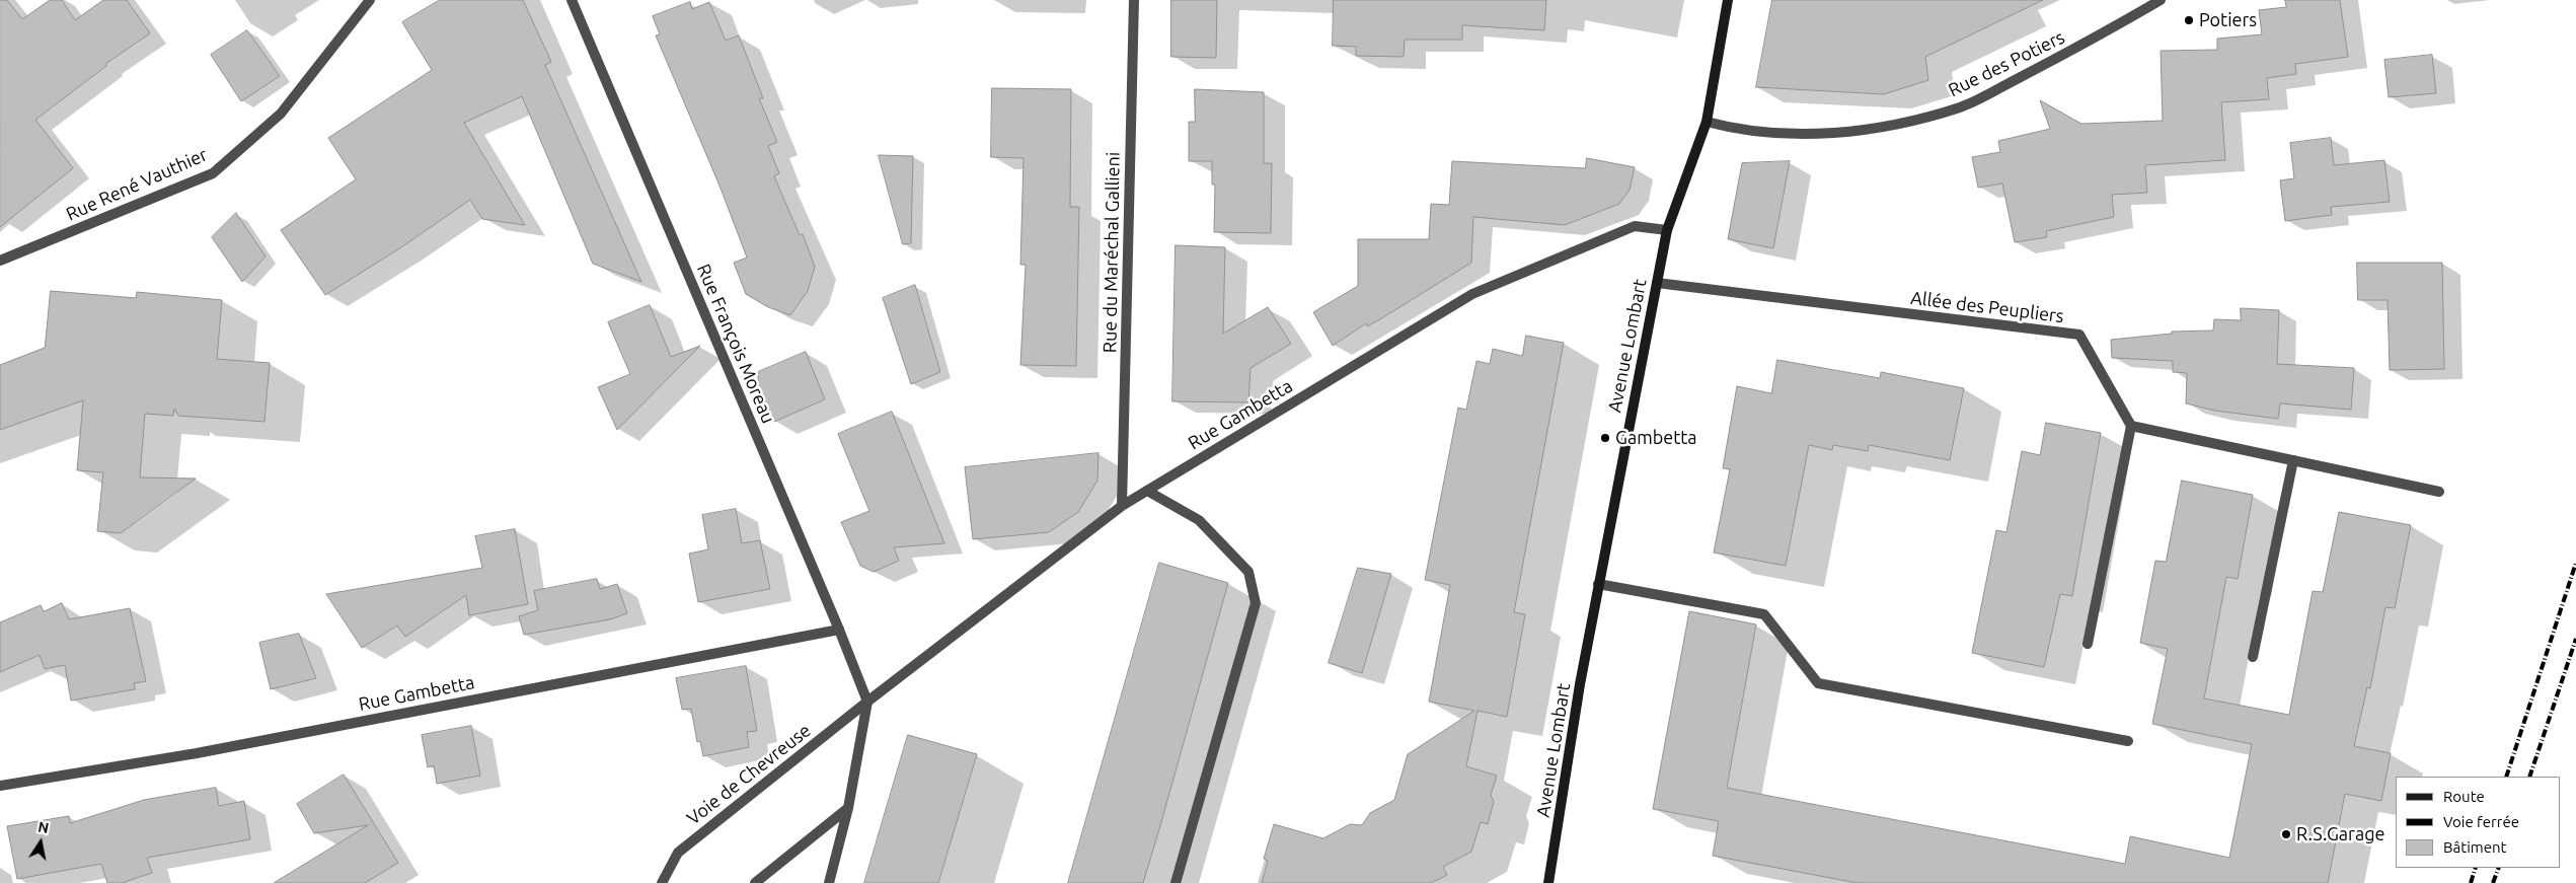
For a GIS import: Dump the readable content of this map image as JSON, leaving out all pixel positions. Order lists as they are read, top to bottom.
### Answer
{
  "streets": {
    "main road": ["Avenue Lombart"],
    "street": [
      "Rue des Potiers",
      "Rue René Vauthier",
      "Rue du Maréchal Gallieni",
      "Allée des Peupliers",
      "Rue François Moreau",
      "Rue Gambetta",
      "Voie de Chevreuse"
    ]
  },
  "crossings": [
    ["Rue des Potiers", "Avenue Lombart"],
    ["Rue du Maréchal Gallieni", "Rue Gambetta"],
    ["Allée des Peupliers", "Avenue Lombart"],
    ["Rue François Moreau", "Rue Gambetta"],
    ["Rue François Moreau", "Voie de Chevreuse"],
    ["Avenue Lombart", "Rue Gambetta"],
    ["Rue Gambetta", "Voie de Chevreuse"]
  ],
  "places": ["Potiers", "Gambetta", "R.S.Garage"],
  "legend": ["Route", "Voie ferrée", "Bâtiment"],
  "north": "top"
}
